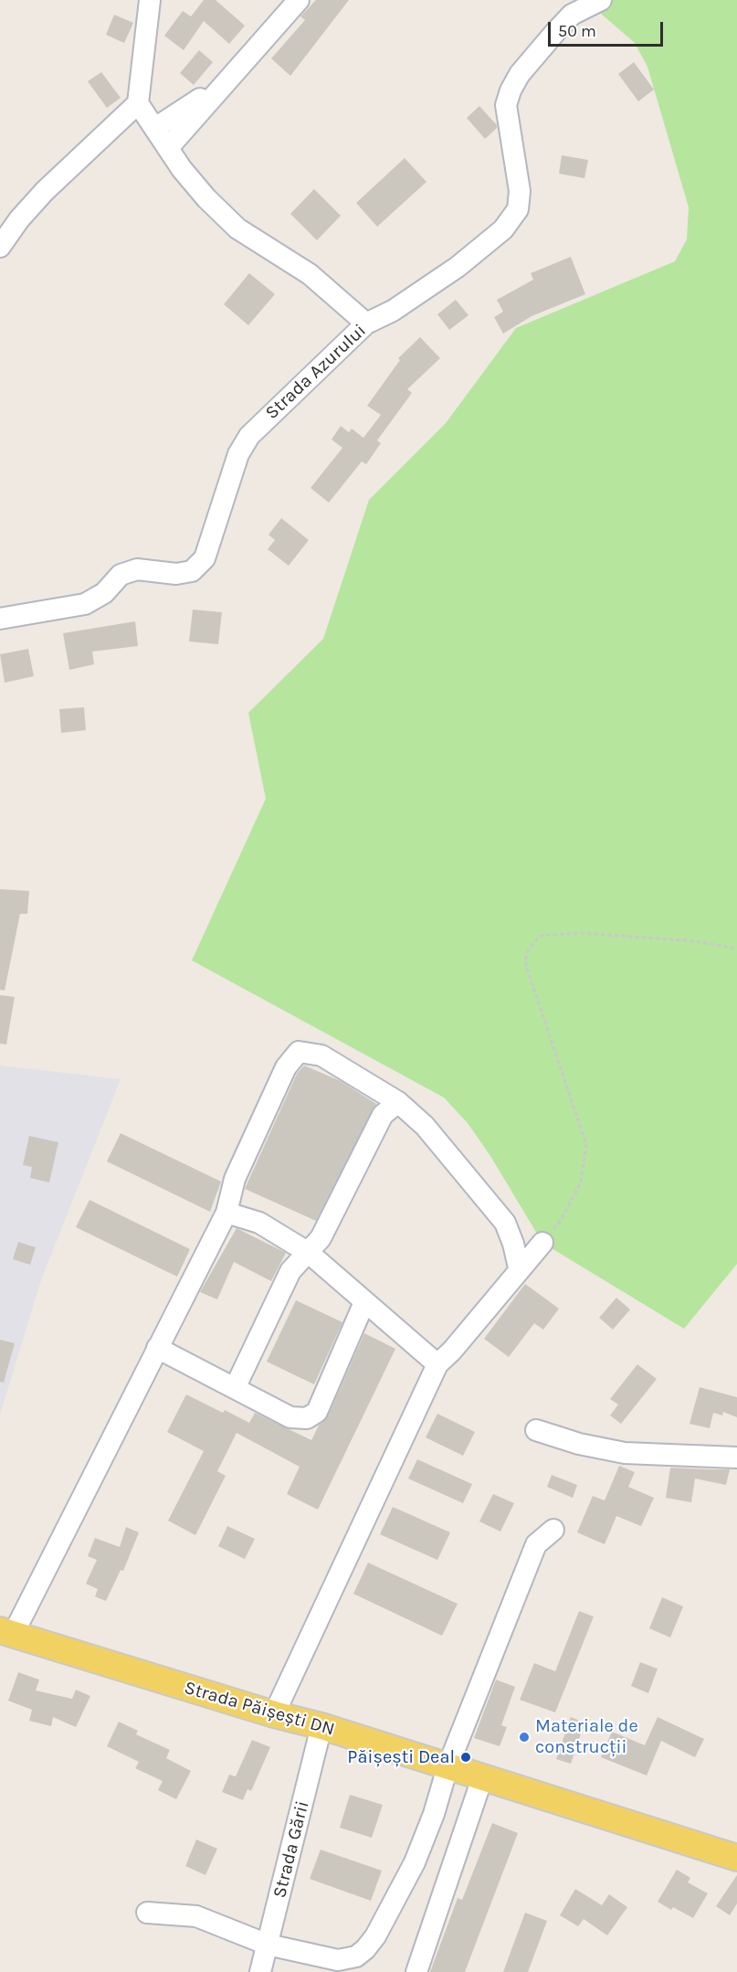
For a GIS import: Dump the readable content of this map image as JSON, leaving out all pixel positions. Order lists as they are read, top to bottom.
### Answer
{
  "streets": {
    "main road": ["Strada Păișești DN"],
    "street": ["Strada Azurului", "Strada Gării"]
  },
  "crossings": [
    ["Strada Păișești DN", "Strada Gării"]
  ],
  "places": ["Materiale de construcții", "Păișești Deal"],
  "scale_bar": "50 m"
}
